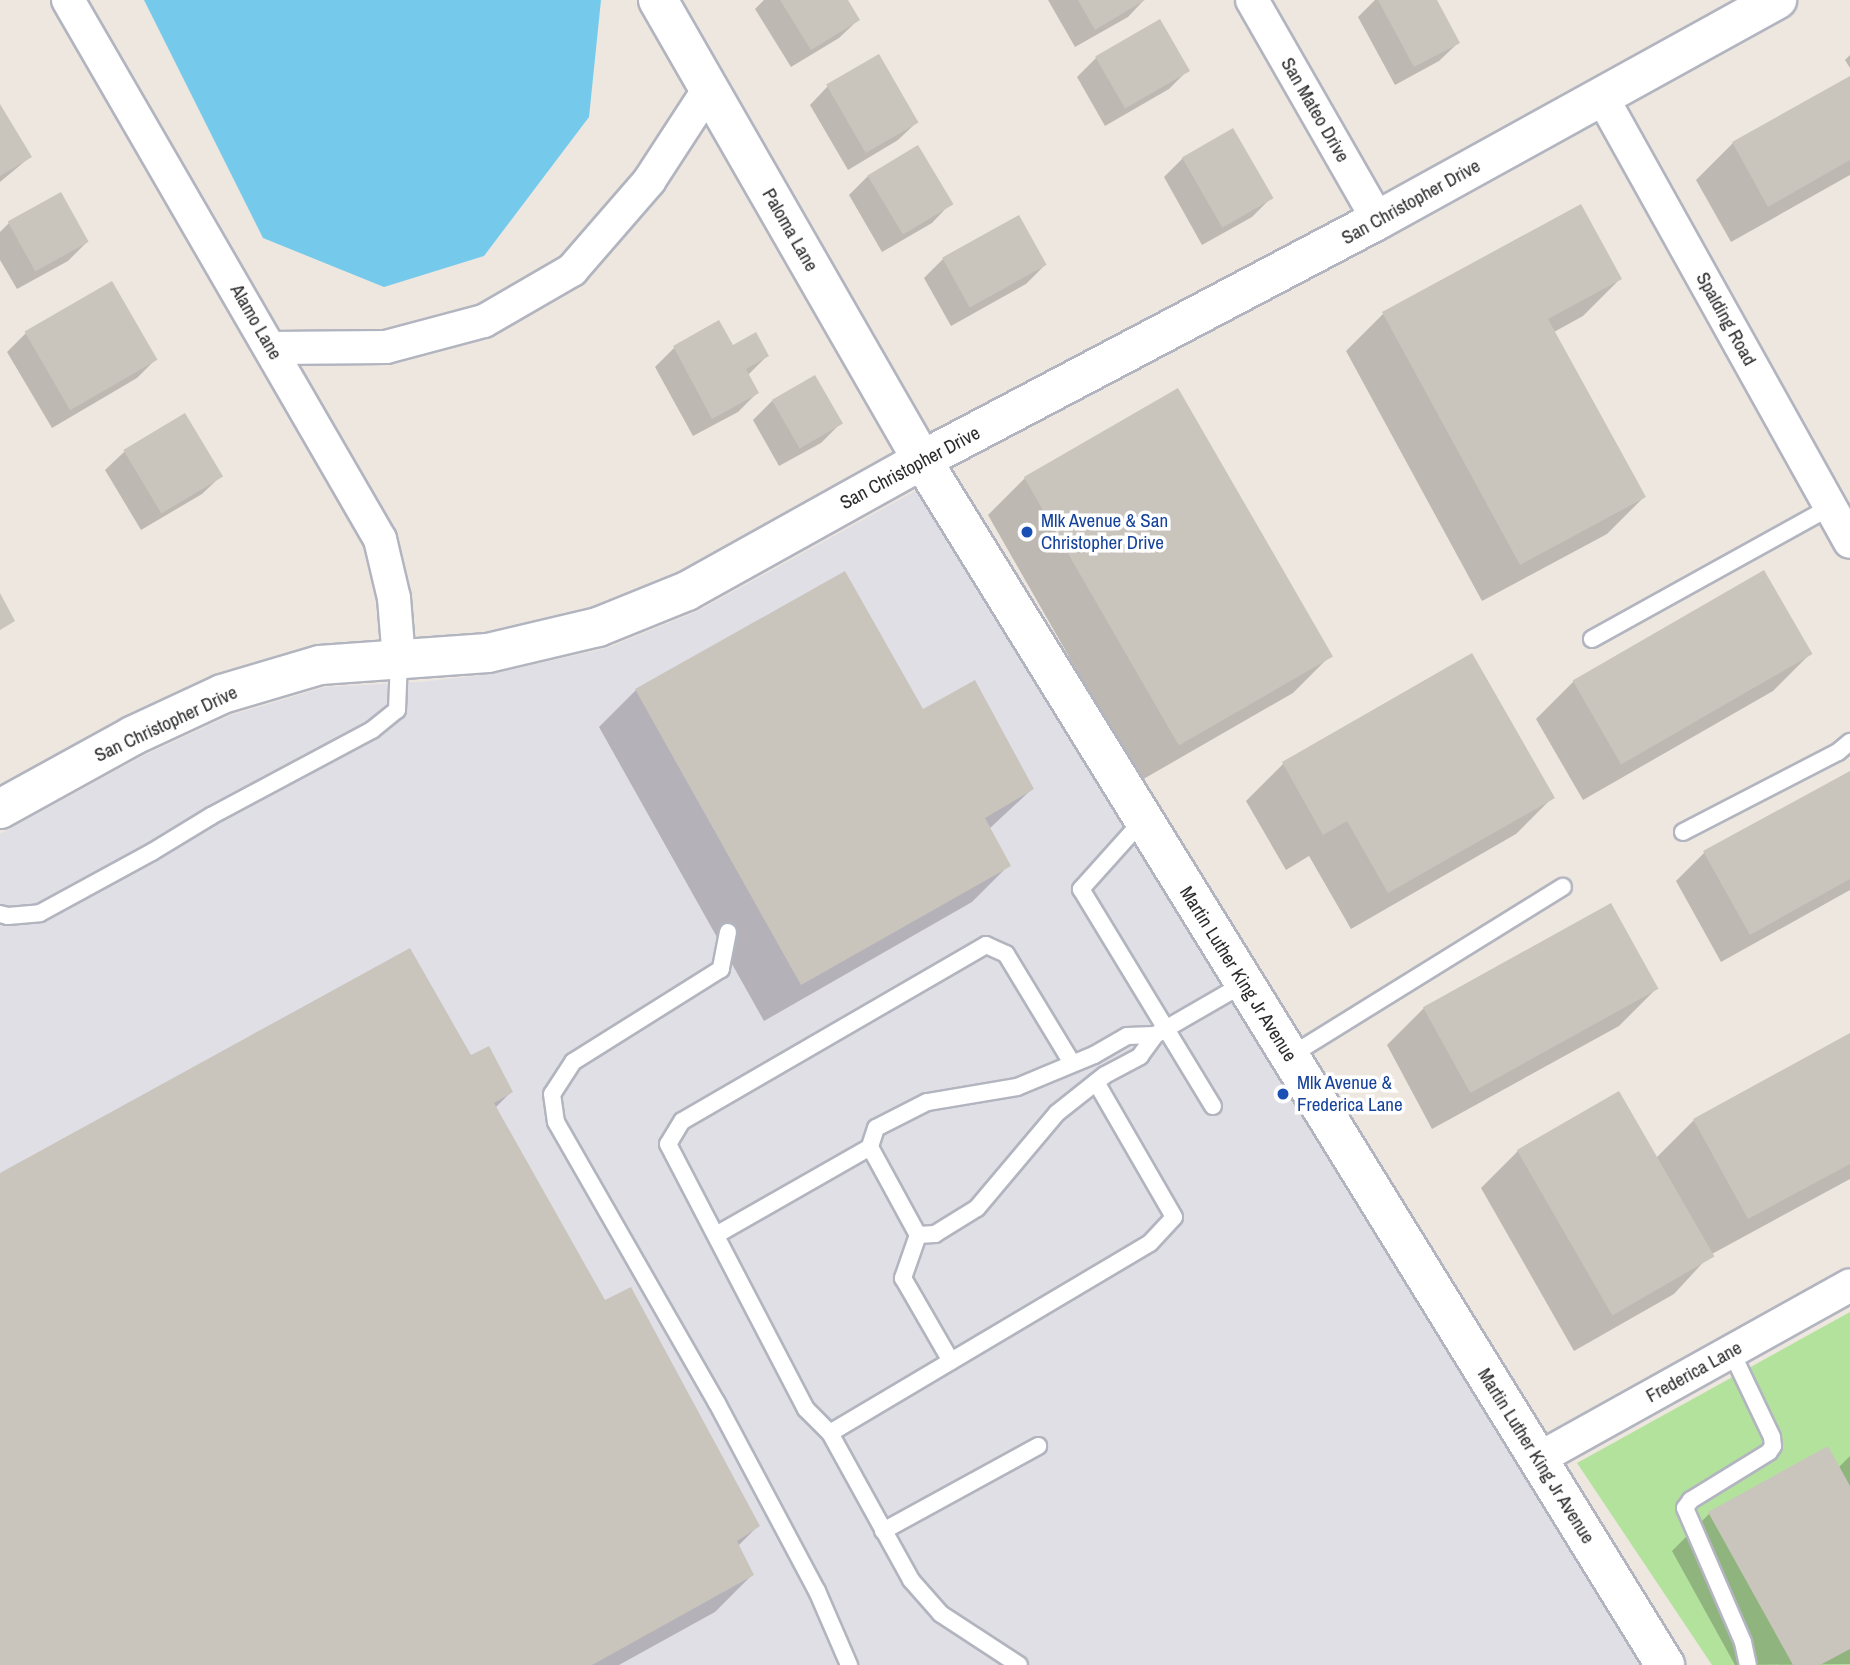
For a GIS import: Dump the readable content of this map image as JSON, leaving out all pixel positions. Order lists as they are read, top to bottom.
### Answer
{
  "streets": {
    "street": [
      "San Mateo Drive",
      "San Christopher Drive",
      "Paloma Lane",
      "Spalding Road",
      "Alamo Lane",
      "Martin Luther King Jr Avenue",
      "Frederica Lane"
    ]
  },
  "crossings": [
    ["San Mateo Drive", "San Christopher Drive"],
    ["San Christopher Drive", "Paloma Lane"],
    ["San Christopher Drive", "Spalding Road"],
    ["San Christopher Drive", "Alamo Lane"],
    ["San Christopher Drive", "Martin Luther King Jr Avenue"],
    ["Paloma Lane", "Martin Luther King Jr Avenue"],
    ["Martin Luther King Jr Avenue", "Frederica Lane"]
  ],
  "places": ["Mlk Avenue & San Christopher Drive", "Mlk Avenue & Frederica Lane"]
}
